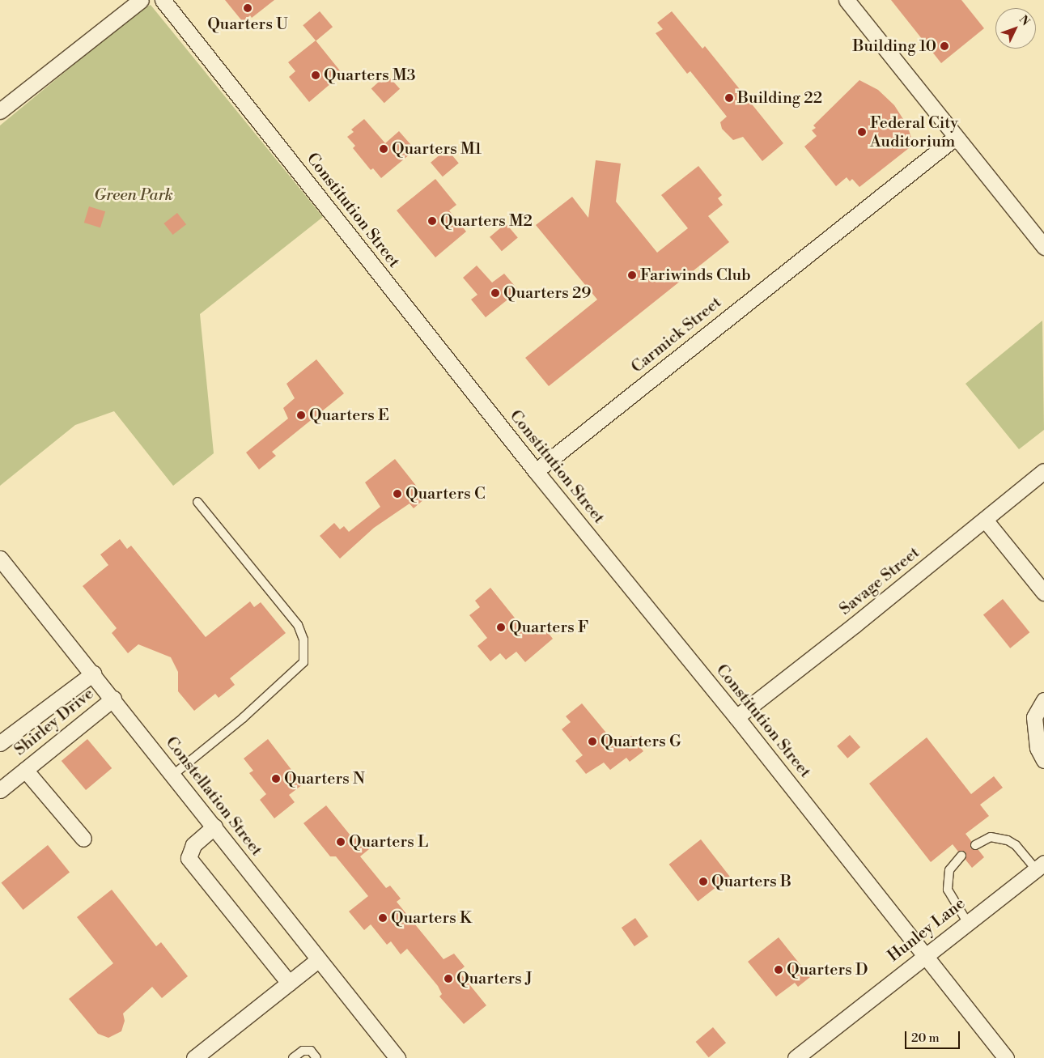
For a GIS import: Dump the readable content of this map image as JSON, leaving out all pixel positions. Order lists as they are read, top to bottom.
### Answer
{
  "streets": {
    "street": [
      "Constitution Street",
      "Carmick Street",
      "Savage Street",
      "Shirley Drive",
      "Constellation Street",
      "Hunley Lane"
    ]
  },
  "crossings": [
    ["Constitution Street", "Carmick Street"],
    ["Constitution Street", "Savage Street"],
    ["Constitution Street", "Hunley Lane"],
    ["Shirley Drive", "Constellation Street"]
  ],
  "parks": ["Green Park"],
  "places": [
    "Quarters U",
    "Building 10",
    "Quarters M3",
    "Building 22",
    "Federal City Auditorium",
    "Quarters M1",
    "Quarters M2",
    "Fariwinds Club",
    "Quarters 29",
    "Quarters E",
    "Quarters C",
    "Quarters F",
    "Quarters G",
    "Quarters N",
    "Quarters L",
    "Quarters B",
    "Quarters K",
    "Quarters D",
    "Quarters J"
  ],
  "scale_bar": "20 m",
  "north": "top right"
}
